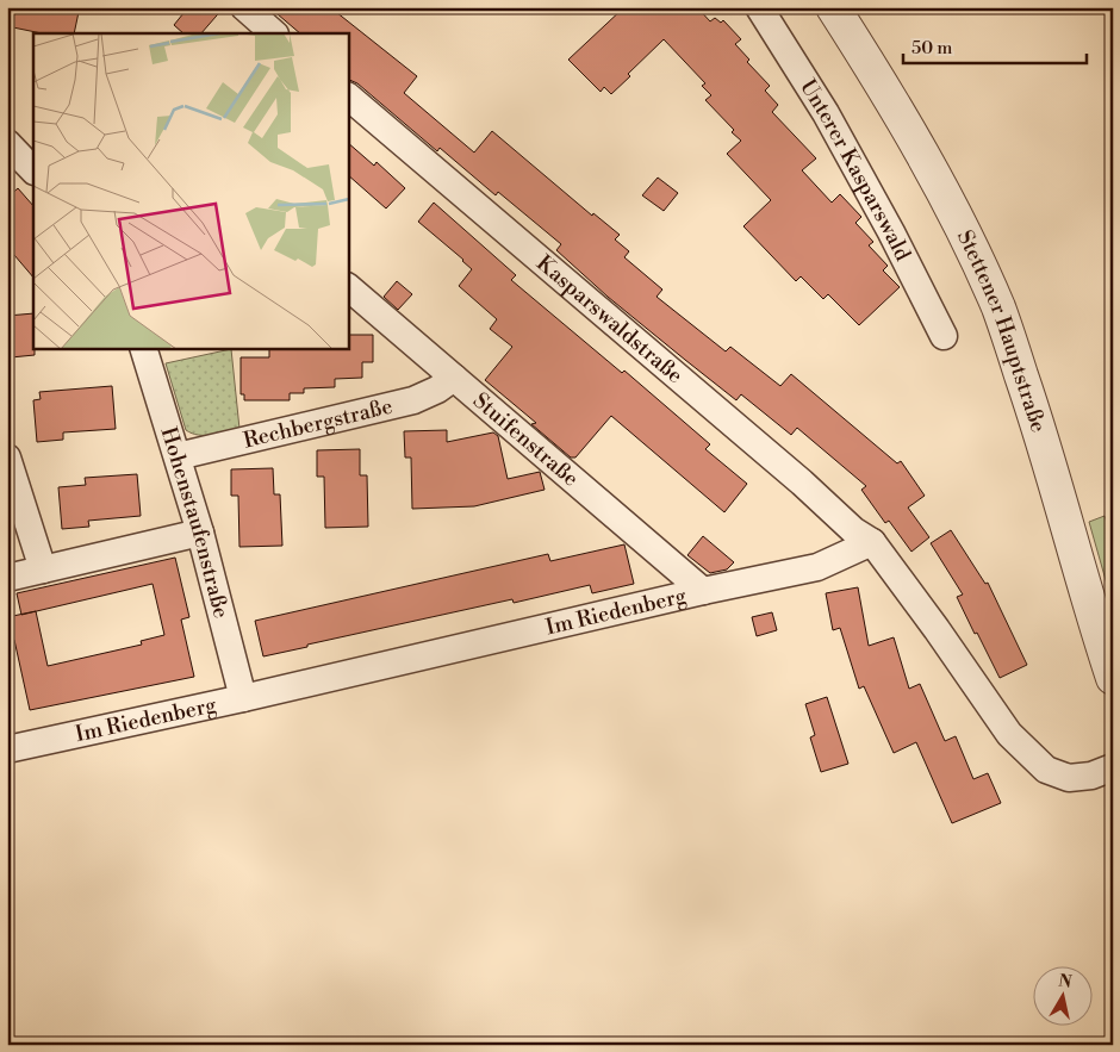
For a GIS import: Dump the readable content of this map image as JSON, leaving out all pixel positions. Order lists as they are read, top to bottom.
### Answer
{
  "streets": {
    "street": [
      "Unterer Kasparswald",
      "Kasparswaldstraße",
      "Stettener Hauptstraße",
      "Rechbergstraße",
      "Stuifenstraße",
      "Hohenstaufenstraße",
      "Im Riedenberg"
    ]
  },
  "crossings": [
    ["Kasparswaldstraße", "Im Riedenberg"],
    ["Rechbergstraße", "Stuifenstraße"],
    ["Rechbergstraße", "Hohenstaufenstraße"],
    ["Stuifenstraße", "Im Riedenberg"],
    ["Hohenstaufenstraße", "Im Riedenberg"]
  ],
  "scale_bar": "50 m",
  "north": "top"
}
